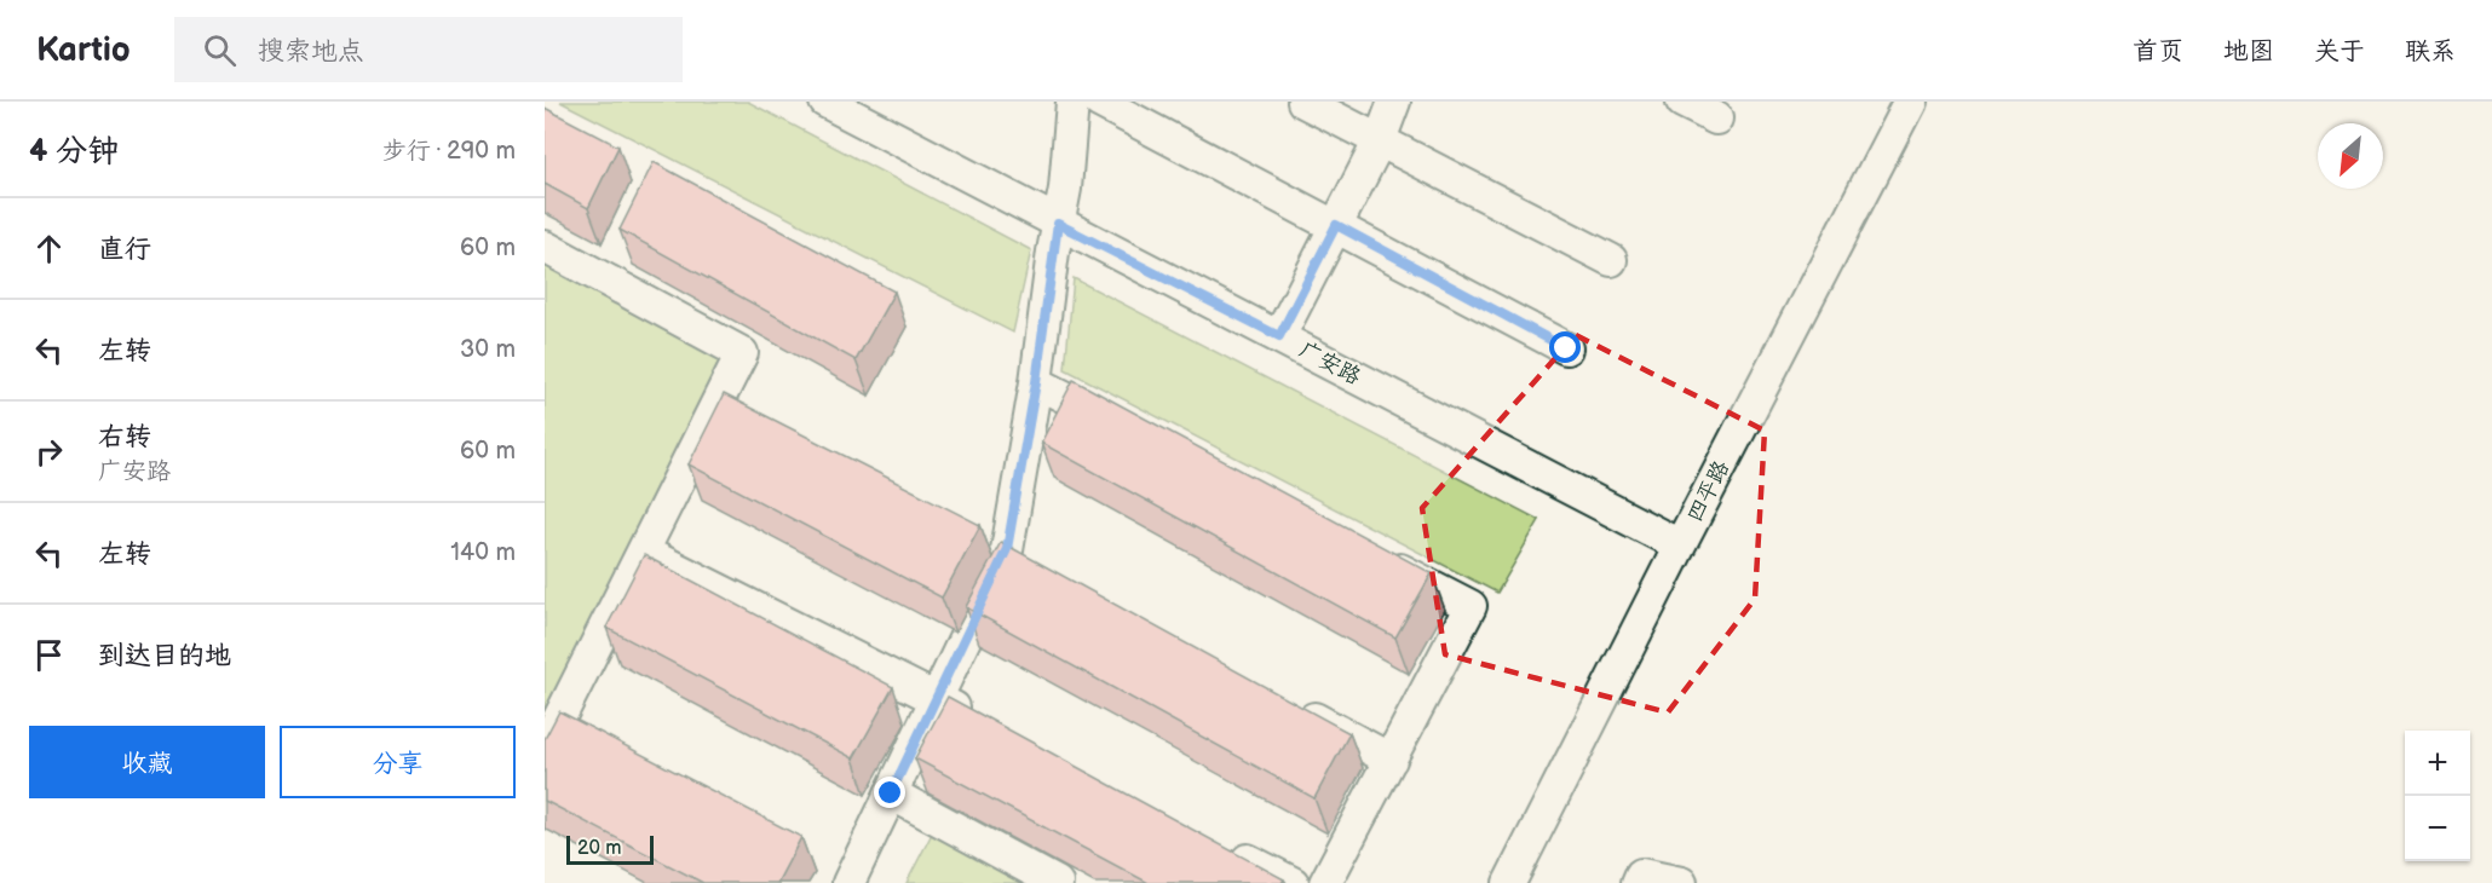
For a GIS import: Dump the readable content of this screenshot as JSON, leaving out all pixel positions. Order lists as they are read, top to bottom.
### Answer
{
  "streets": {
    "street": ["广安路", "四平路"]
  },
  "crossings": [
    ["广安路", "四平路"]
  ],
  "scale_bar": "20 m",
  "north": "bottom left",
  "page": {
    "header": "Kartio",
    "search": "搜索地点",
    "nav": [
      "首页",
      "地图",
      "关于",
      "联系"
    ],
    "heading": ["4 分钟", "步行 · 290 m"],
    "list": [
      ["直行", "60 m"],
      ["左转", "30 m"],
      ["右转", "广安路", "60 m"],
      ["左转", "140 m"],
      "到达目的地"
    ],
    "buttons": ["收藏", "分享"],
    "map_buttons": ["+", "−"],
    "scale": "20 m"
  }
}
